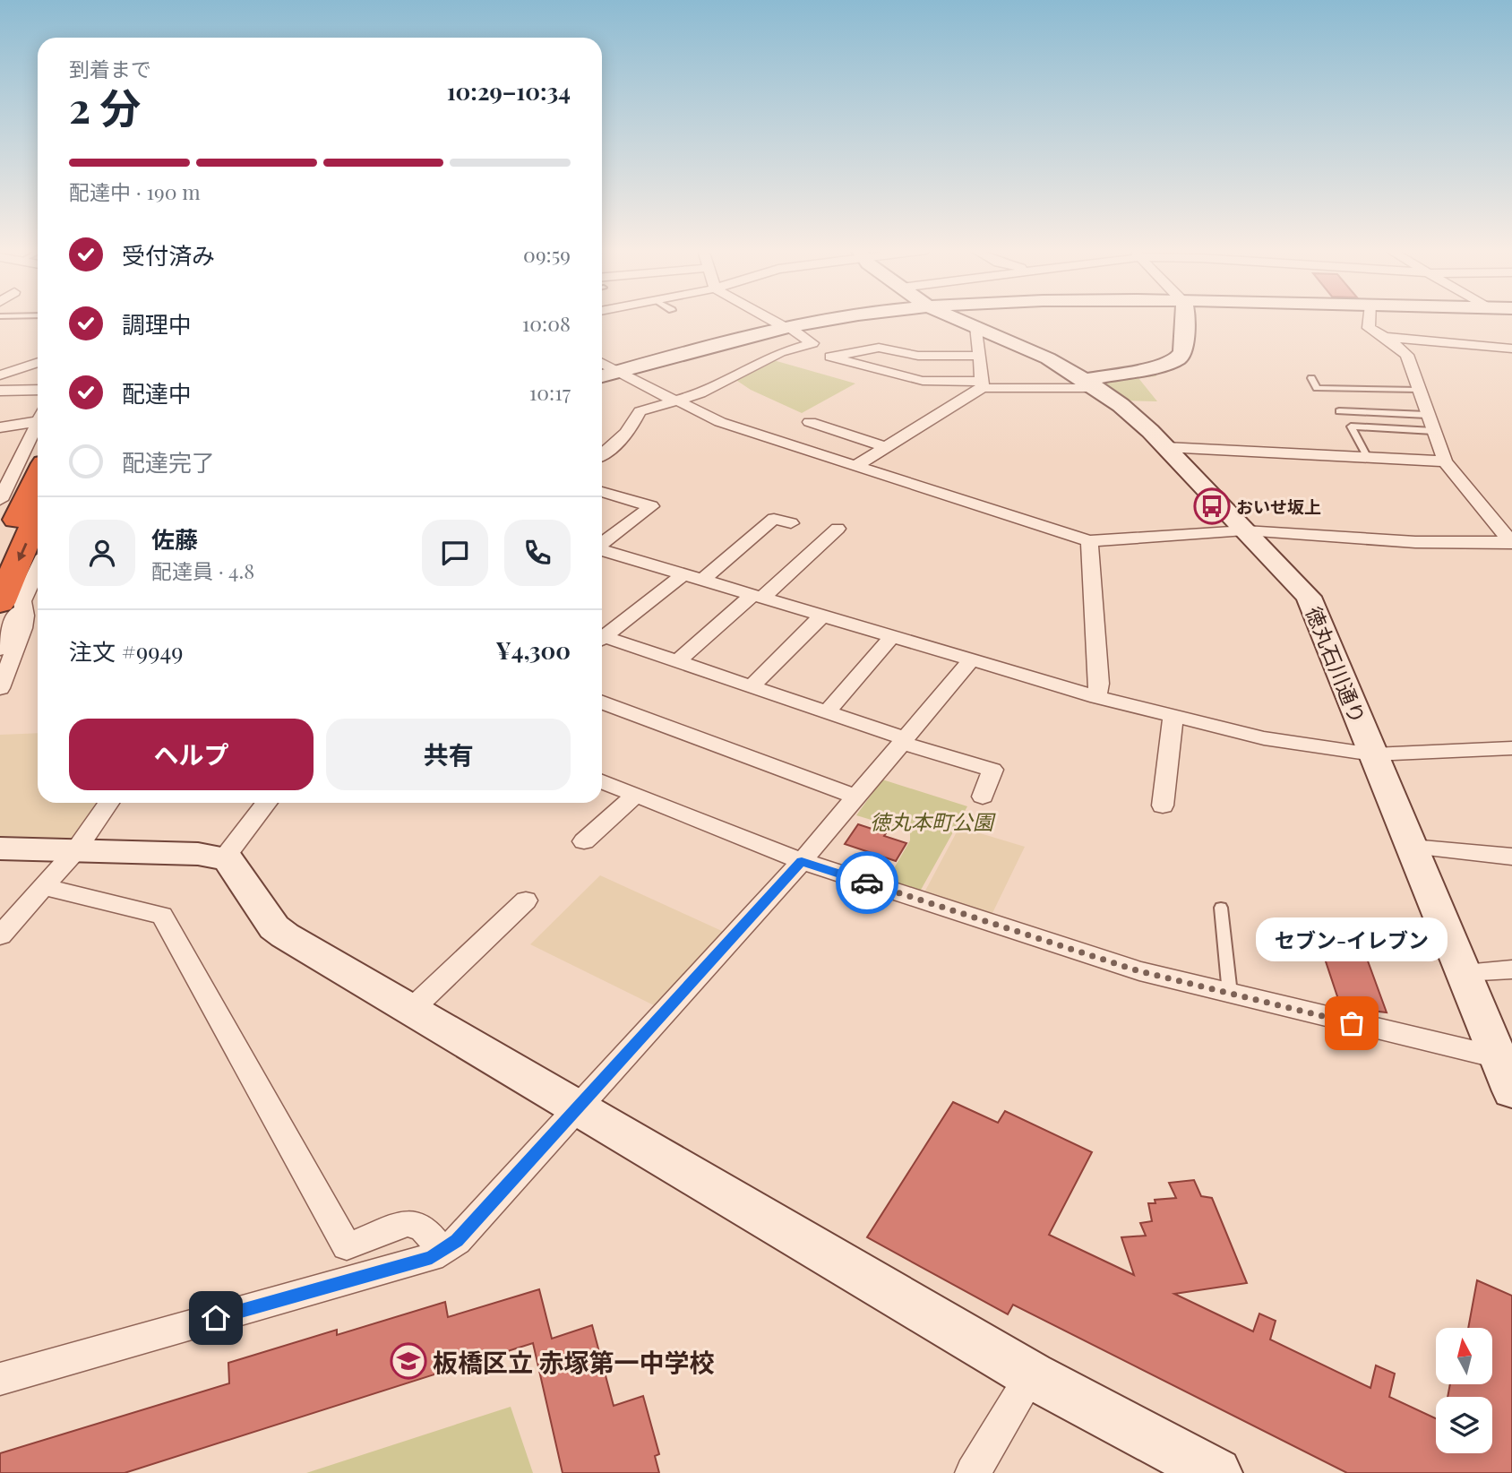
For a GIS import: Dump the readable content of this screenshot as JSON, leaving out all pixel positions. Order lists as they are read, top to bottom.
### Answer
{
  "streets": {
    "street": ["徳丸石川通り"]
  },
  "parks": ["徳丸本町公園"],
  "places": {
    "bus stop": ["おいせ坂上"],
    "other": ["セブン-イレブン"],
    "school or university": ["板橋区立 赤塚第一中学校"]
  },
  "north": "top",
  "page": {
    "heading": ["2 分", "到着まで", "10:29–10:34"],
    "panel": [
      "佐藤",
      "配達員 · 4.8",
      "注文 #9949",
      "¥4,300"
    ],
    "bar": "配達中 · 190 m",
    "list": [
      ["受付済み", "09:59"],
      ["調理中", "10:08"],
      ["配達中", "10:17"],
      "配達完了"
    ],
    "buttons": ["ヘルプ", "共有"],
    "bubble": "セブン-イレブン"
  }
}
